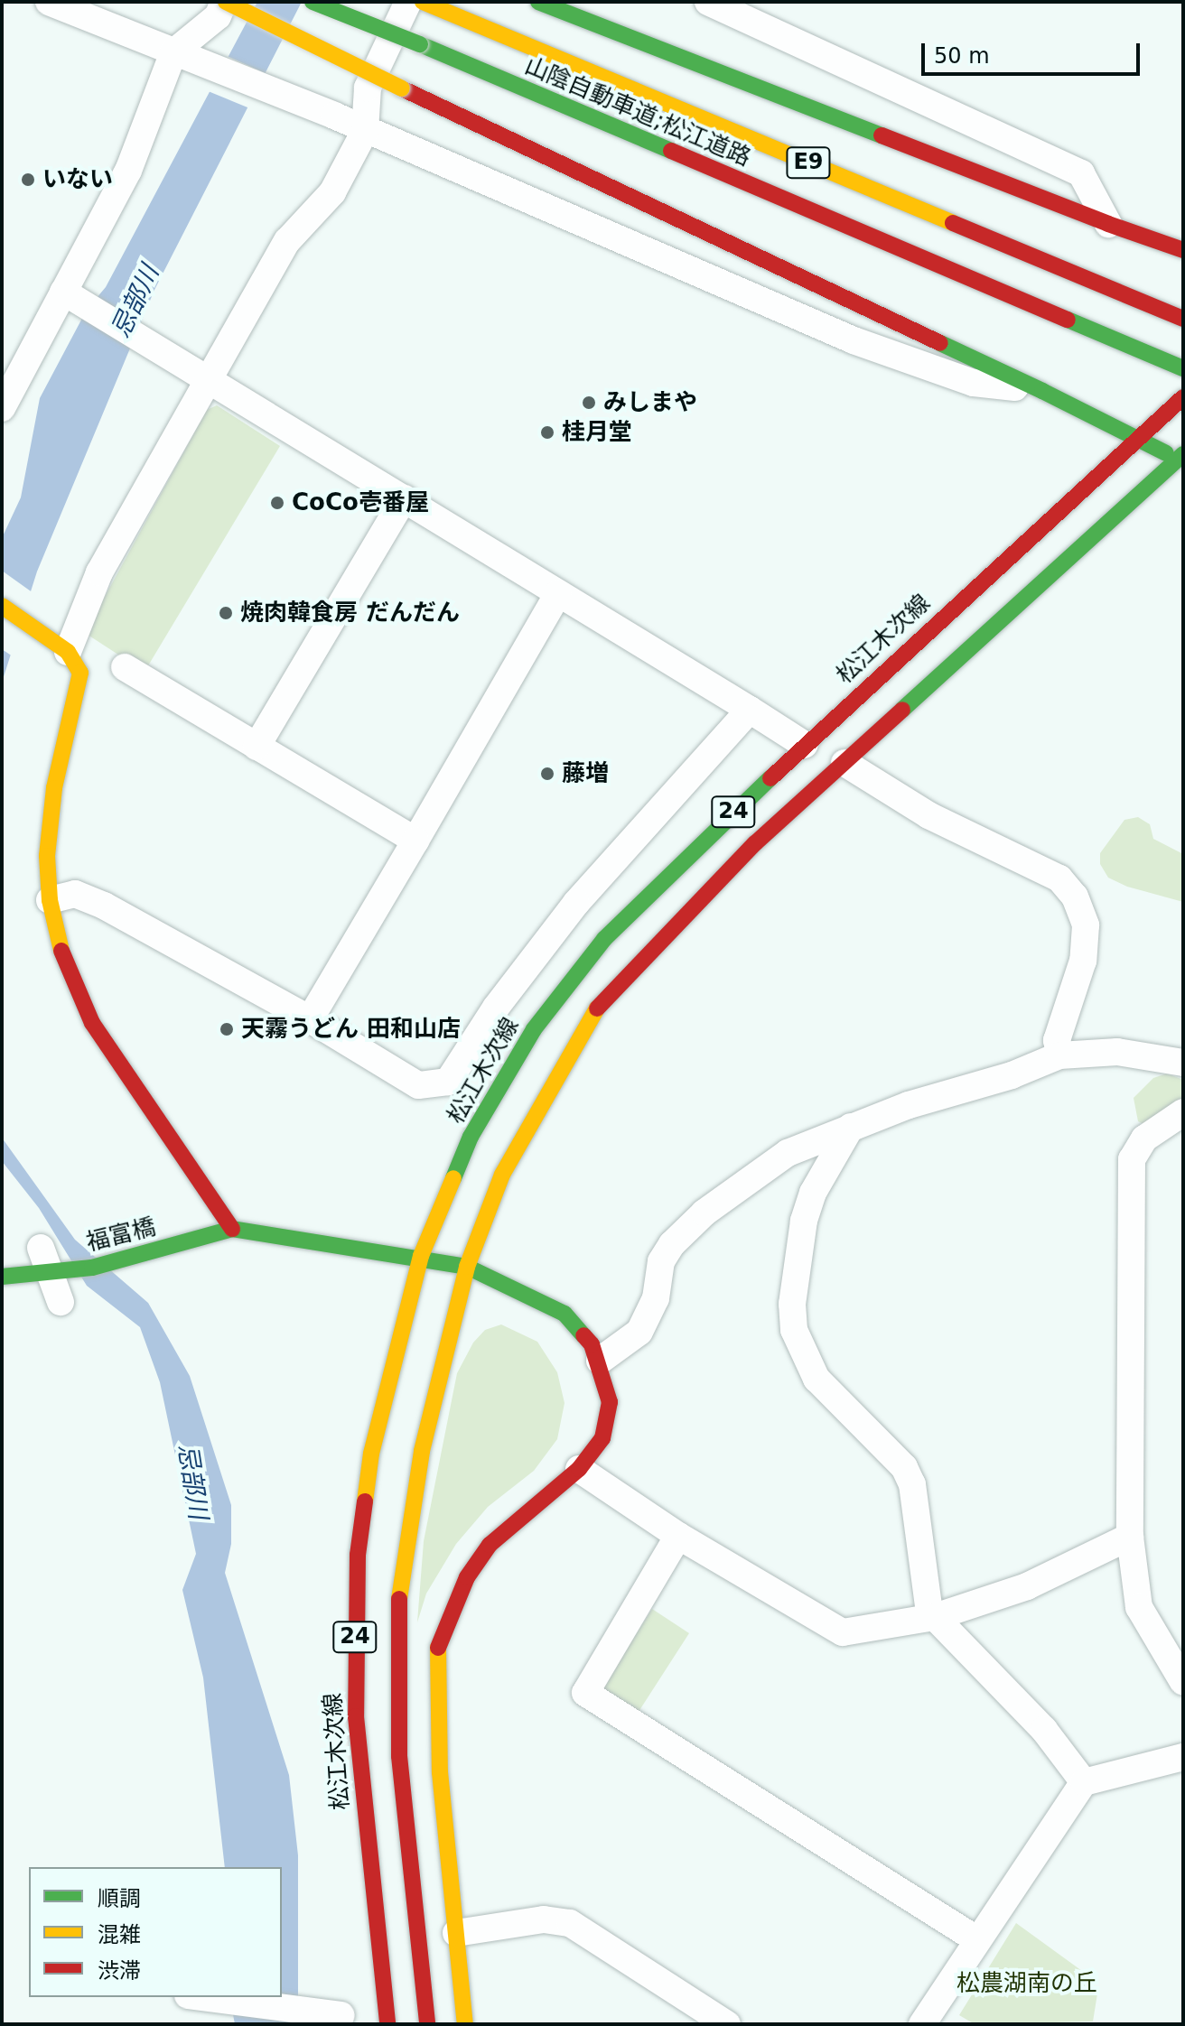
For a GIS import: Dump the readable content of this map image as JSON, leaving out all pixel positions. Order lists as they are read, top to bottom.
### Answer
{
  "streets": {
    "main road": [
      "山陰自動車道;松江道路",
      "E9",
      "松江木次線",
      "24",
      "福富橋"
    ]
  },
  "water": ["忌部川"],
  "parks": ["松農湖南の丘"],
  "places": [
    "いない",
    "みしまや",
    "桂月堂",
    "CoCo壱番屋",
    "焼肉韓食房 だんだん",
    "藤増",
    "天霧うどん 田和山店"
  ],
  "legend": ["順調", "混雑", "渋滞"],
  "scale_bar": "50 m"
}
